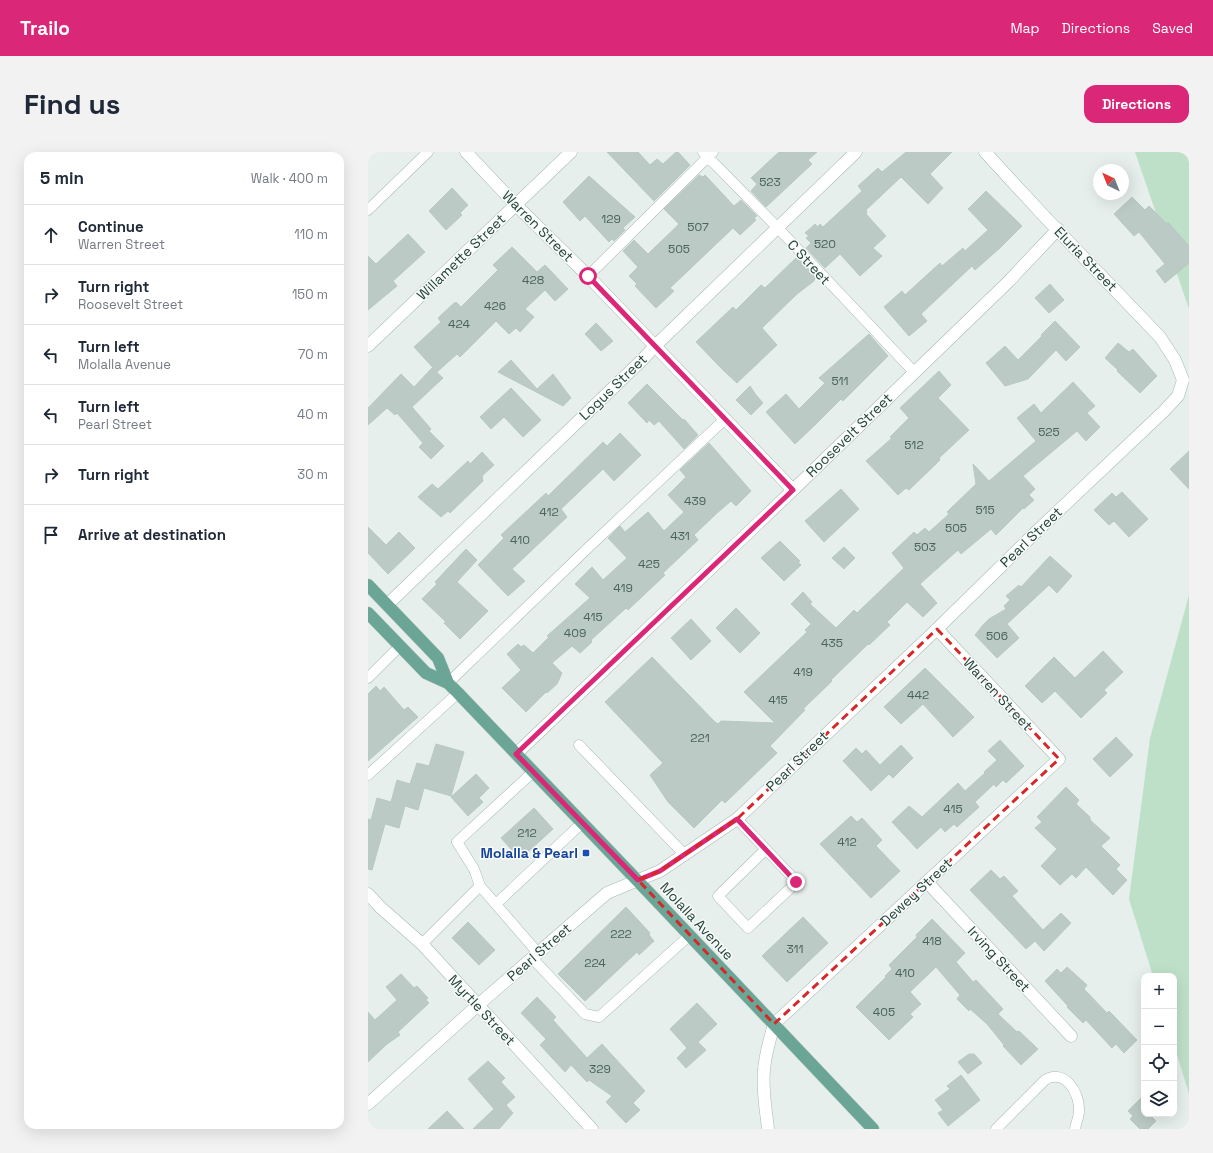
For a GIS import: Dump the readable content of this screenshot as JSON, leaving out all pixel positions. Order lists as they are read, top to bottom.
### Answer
{
  "streets": {
    "main road": ["Molalla Avenue"],
    "street": [
      "Warren Street",
      "Willamette Street",
      "Eluria Street",
      "Logus Street",
      "Roosevelt Street",
      "Pearl Street",
      "Dewey Street",
      "Irving Street",
      "Myrtle Street"
    ],
    "lane": ["C Street"]
  },
  "crossings": [
    ["Warren Street", "Willamette Street"],
    ["Warren Street", "Logus Street"],
    ["Warren Street", "Roosevelt Street"],
    ["Warren Street", "Pearl Street"],
    ["Warren Street", "Dewey Street"],
    ["Eluria Street", "Roosevelt Street"],
    ["Eluria Street", "Pearl Street"],
    ["C Street", "Logus Street"],
    ["C Street", "Roosevelt Street"],
    ["Logus Street", "Molalla Avenue"],
    ["Roosevelt Street", "Molalla Avenue"],
    ["Pearl Street", "Molalla Avenue"],
    ["Pearl Street", "Myrtle Street"],
    ["Dewey Street", "Molalla Avenue"],
    ["Dewey Street", "Irving Street"]
  ],
  "places": {
    "transit": ["Molalla & Pearl"]
  },
  "house_numbers": [
    "523",
    "129",
    "507",
    "520",
    "505",
    "428",
    "426",
    "424",
    "511",
    "525",
    "512",
    "439",
    "515",
    "412",
    "505",
    "431",
    "410",
    "503",
    "425",
    "419",
    "415",
    "409",
    "506",
    "435",
    "419",
    "442",
    "415",
    "221",
    "415",
    "212",
    "412",
    "222",
    "418",
    "311",
    "224",
    "410",
    "405",
    "329"
  ],
  "north": "top left",
  "page": {
    "header": "Trailo",
    "nav": ["Map", "Directions", "Saved"],
    "buttons": "Directions",
    "title": "Find us",
    "heading": ["5 min", "Walk · 400 m"],
    "list": [
      ["Continue", "Warren Street", "110 m"],
      ["Turn right", "Roosevelt Street", "150 m"],
      ["Turn left", "Molalla Avenue", "70 m"],
      ["Turn left", "Pearl Street", "40 m"],
      ["Turn right", "30 m"],
      "Arrive at destination"
    ],
    "map_buttons": ["+", "−"]
  }
}
